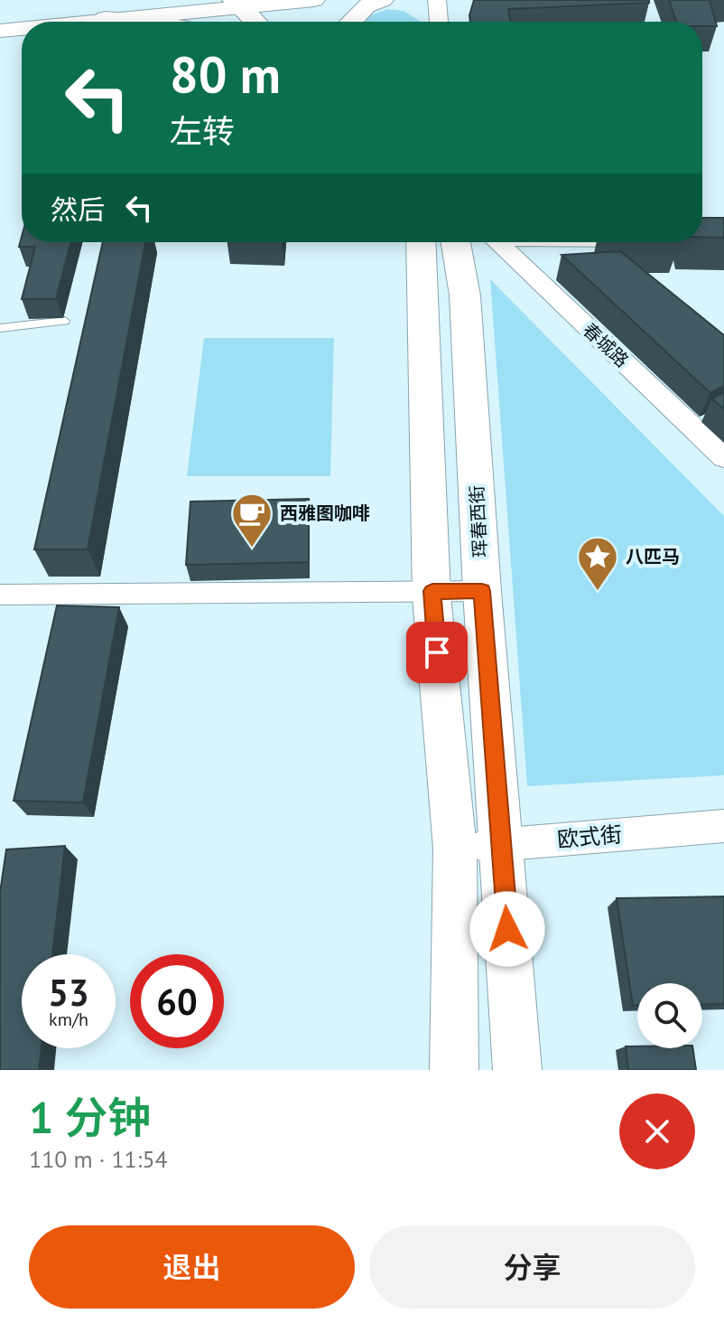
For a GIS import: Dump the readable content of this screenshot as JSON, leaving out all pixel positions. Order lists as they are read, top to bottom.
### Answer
{
  "streets": {
    "main road": ["珲春西街"],
    "street": ["春城路", "欧式街"]
  },
  "crossings": [
    ["珲春西街", "欧式街"]
  ],
  "places": {
    "cafe": ["西雅图咖啡"],
    "place": ["八匹马"]
  },
  "page": {
    "turn": ["80 m", "左转"],
    "then": "然后",
    "speed": "53 km/h",
    "limit": "60",
    "heading": ["1 分钟", "110 m · 11:54"],
    "buttons": ["退出", "分享"]
  }
}
